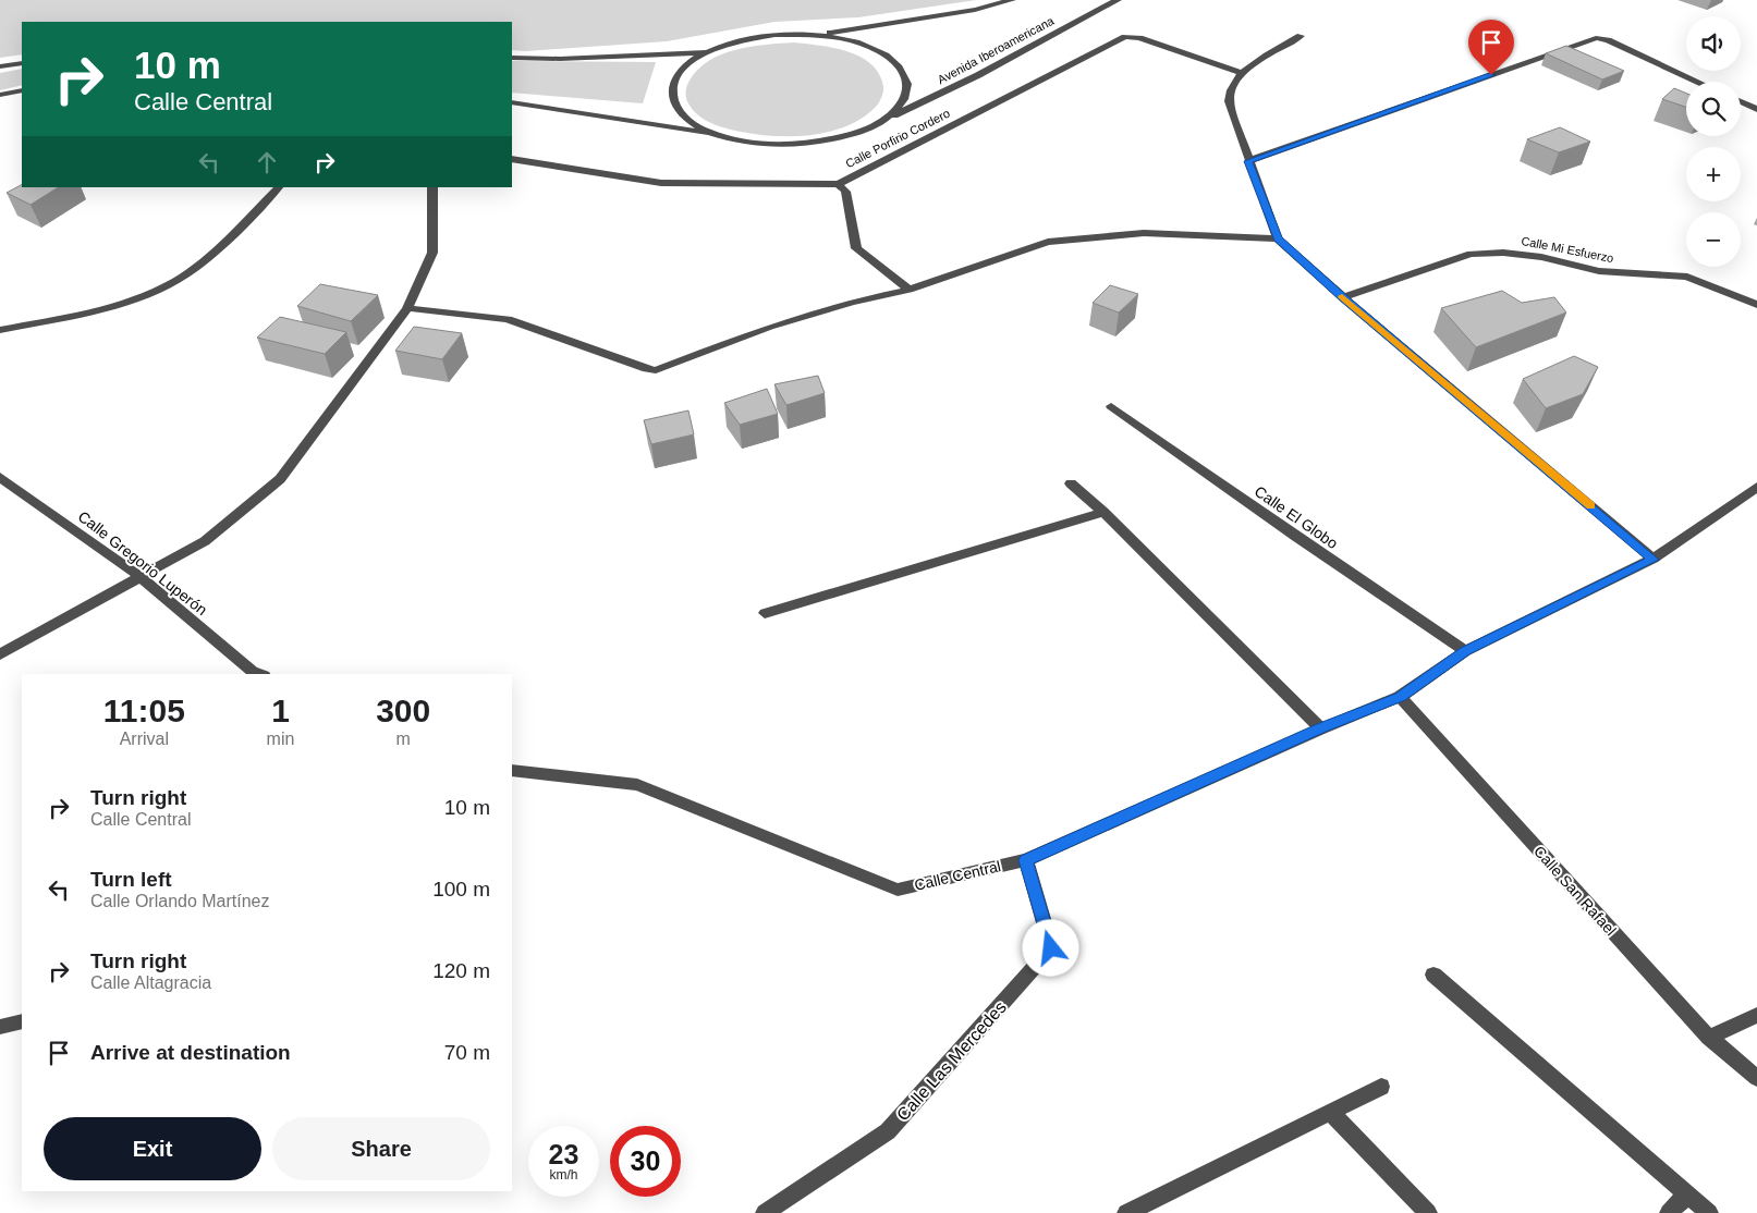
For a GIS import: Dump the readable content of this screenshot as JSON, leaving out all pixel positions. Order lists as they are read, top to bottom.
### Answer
{
  "streets": {
    "street": [
      "Avenida Iberoamericana",
      "Calle Porfirio Cordero",
      "Calle Mi Esfuerzo",
      "Calle El Globo",
      "Calle Gregorio Luperón",
      "Calle Central",
      "Calle San Rafael",
      "Calle Las Mercedes"
    ]
  },
  "crossings": [
    ["Calle El Globo", "Calle Central"],
    ["Calle Central", "Calle San Rafael"],
    ["Calle Central", "Calle Las Mercedes"]
  ],
  "page": {
    "map_buttons": ["+", "−"],
    "turn": ["10 m", "Calle Central"],
    "eta": [
      "11:05",
      "Arrival",
      "1",
      "min",
      "300",
      "m"
    ],
    "list": [
      {
        "name": "Turn right",
        "note": "Calle Central",
        "value": "10 m"
      },
      {
        "name": "Turn left",
        "note": "Calle Orlando Martínez",
        "value": "100 m"
      },
      {
        "name": "Turn right",
        "note": "Calle Altagracia",
        "value": "120 m"
      },
      {
        "name": "Arrive at destination",
        "value": "70 m"
      }
    ],
    "buttons": ["Exit", "Share"],
    "speed": "23 km/h",
    "limit": "30"
  }
}
